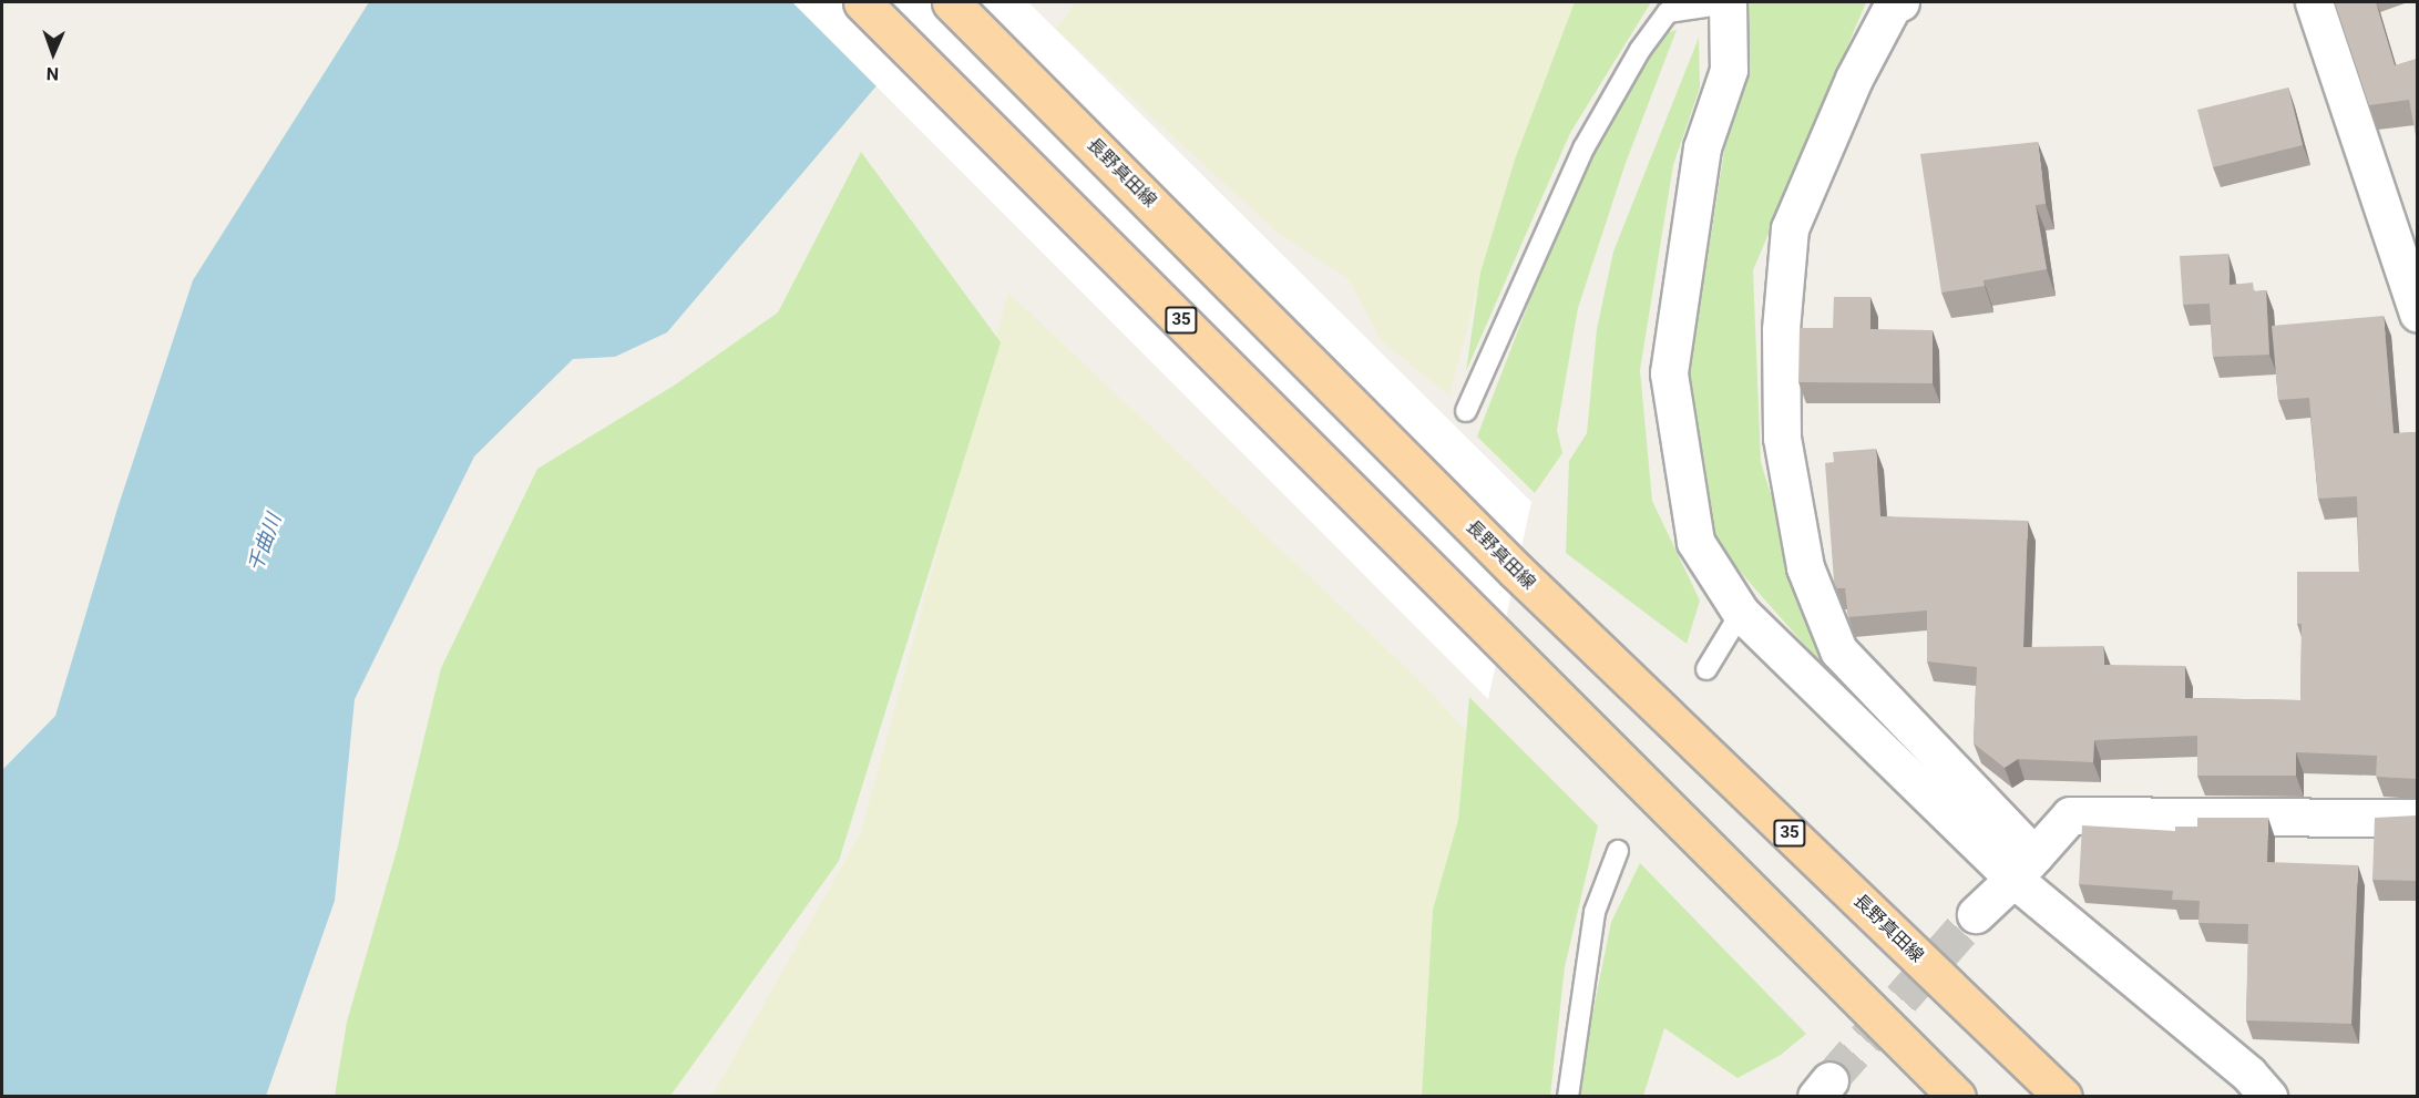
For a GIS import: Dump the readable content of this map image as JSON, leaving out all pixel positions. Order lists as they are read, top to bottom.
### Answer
{
  "streets": {
    "main road": ["長野真田線", "35"]
  },
  "water": ["千曲川"],
  "north": "bottom"
}
